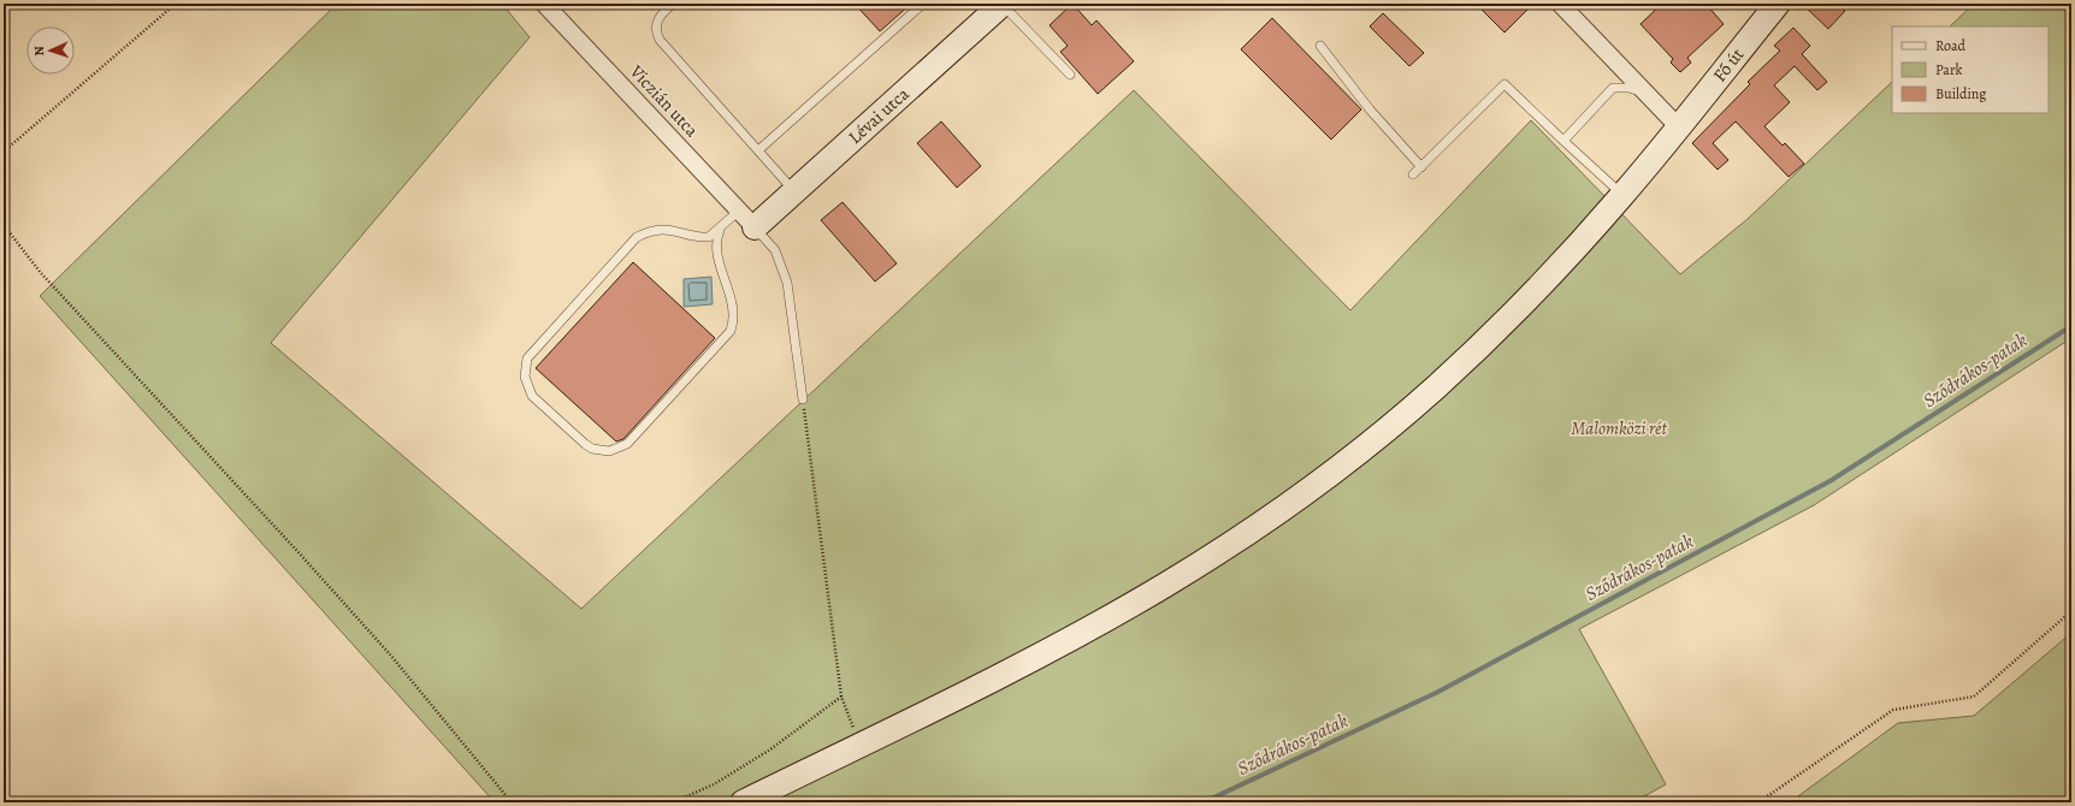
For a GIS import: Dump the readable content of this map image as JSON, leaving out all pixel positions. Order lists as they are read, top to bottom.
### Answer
{
  "streets": {
    "main road": ["Fő út", "Lévai utca"],
    "street": ["Viczián utca"]
  },
  "crossings": [
    ["Viczián utca", "Lévai utca"]
  ],
  "water": ["Sződrákos-patak"],
  "parks": ["Malomközi rét"],
  "legend": ["Road", "Park", "Building"],
  "north": "left"
}
